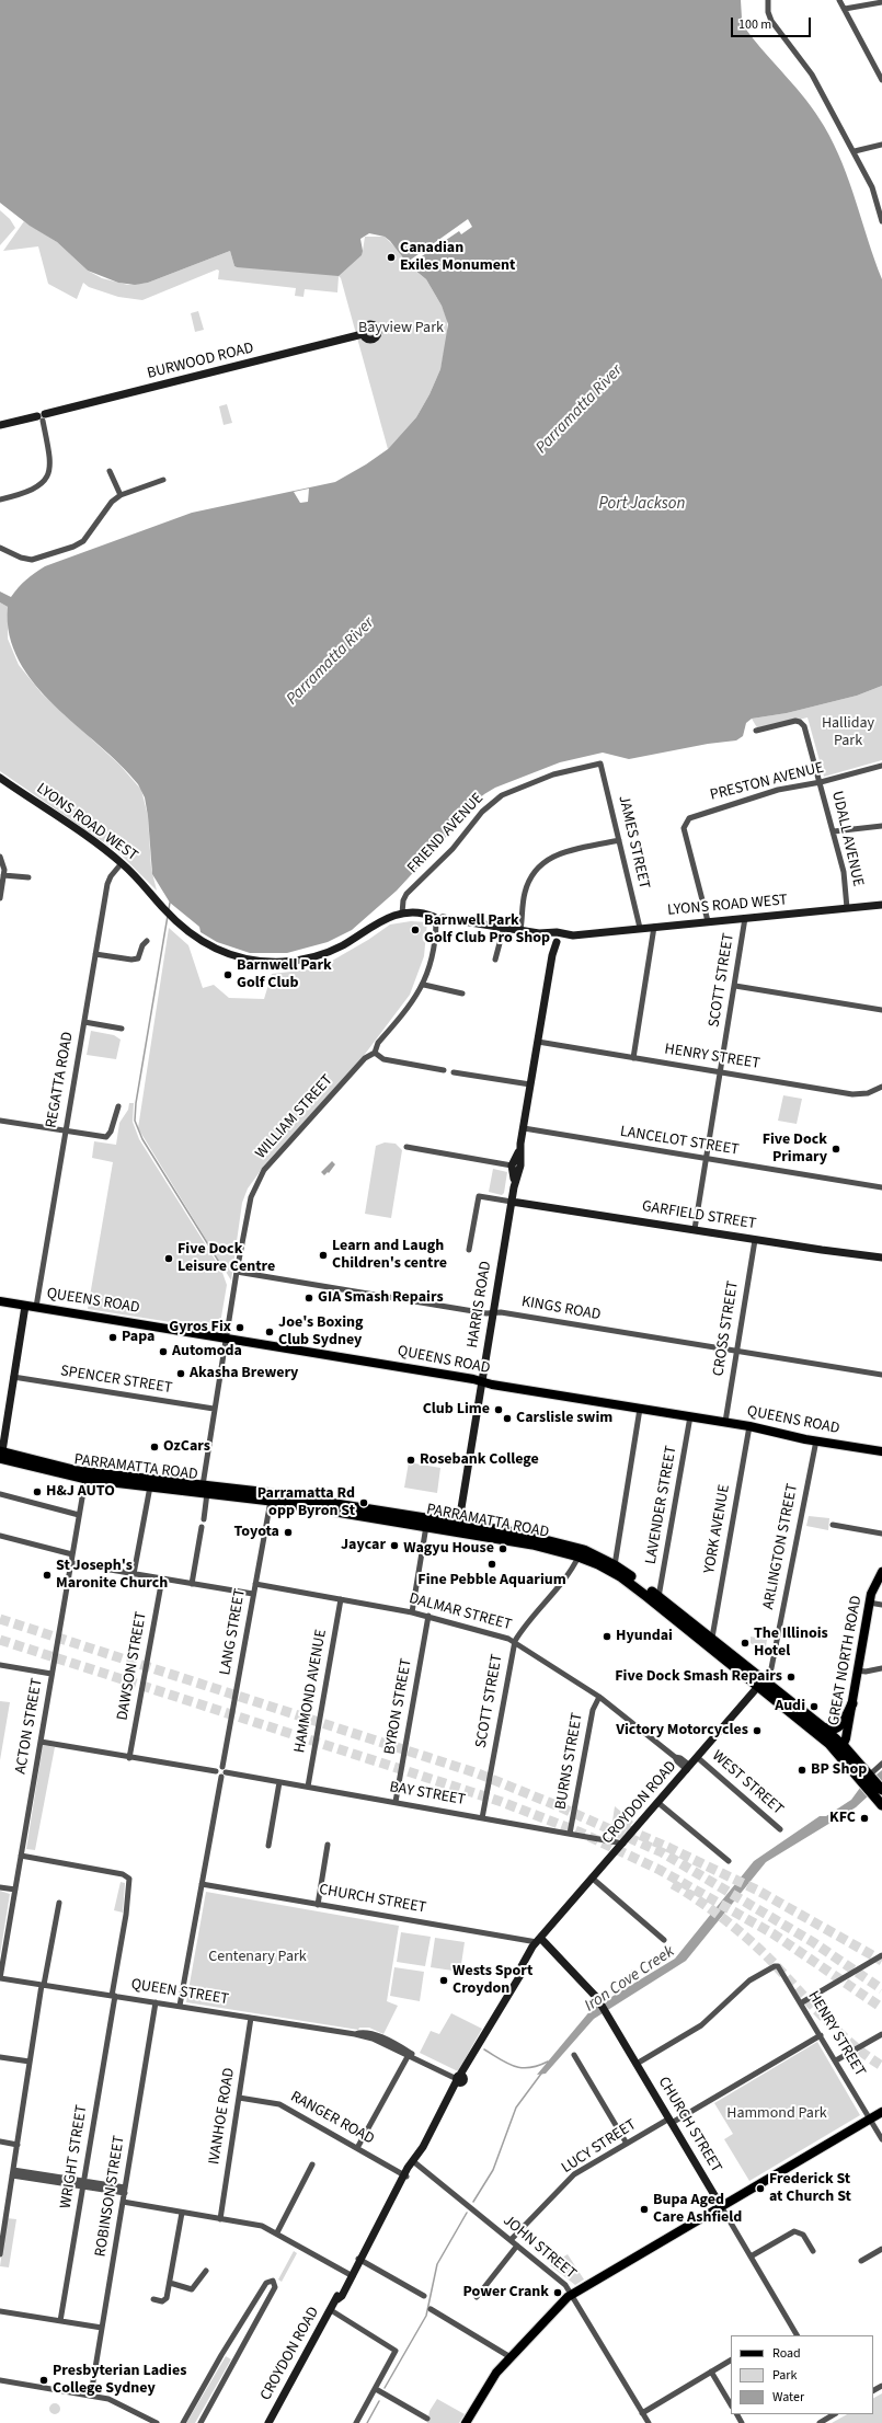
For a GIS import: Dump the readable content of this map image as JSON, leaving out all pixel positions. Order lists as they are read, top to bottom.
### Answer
{
  "streets": {
    "highway": ["PARRAMATTA ROAD"],
    "main road": [
      "BURWOOD ROAD",
      "LYONS ROAD WEST",
      "GARFIELD STREET",
      "QUEENS ROAD",
      "HARRIS ROAD",
      "GREAT NORTH ROAD",
      "CROYDON ROAD",
      "CHURCH STREET"
    ],
    "street": [
      "PRESTON AVENUE",
      "FRIEND AVENUE",
      "UDALL AVENUE",
      "JAMES STREET",
      "SCOTT STREET",
      "HENRY STREET",
      "REGATTA ROAD",
      "WILLIAM STREET",
      "LANCELOT STREET",
      "KINGS ROAD",
      "CROSS STREET",
      "SPENCER STREET",
      "LAVENDER STREET",
      "YORK AVENUE",
      "ARLINGTON STREET",
      "DALMAR STREET",
      "LANG STREET",
      "DAWSON STREET",
      "HAMMOND AVENUE",
      "BYRON STREET",
      "ACTON STREET",
      "BURNS STREET",
      "WEST STREET",
      "BAY STREET",
      "QUEEN STREET",
      "IVANHOE ROAD",
      "RANGER ROAD",
      "LUCY STREET",
      "WRIGHT STREET",
      "ROBINSON STREET",
      "JOHN STREET"
    ]
  },
  "crossings": [
    ["PRESTON AVENUE", "LYONS ROAD WEST"],
    ["PRESTON AVENUE", "UDALL AVENUE"],
    ["LYONS ROAD WEST", "FRIEND AVENUE"],
    ["LYONS ROAD WEST", "UDALL AVENUE"],
    ["LYONS ROAD WEST", "JAMES STREET"],
    ["LYONS ROAD WEST", "SCOTT STREET"],
    ["LYONS ROAD WEST", "REGATTA ROAD"],
    ["LYONS ROAD WEST", "WILLIAM STREET"],
    ["LYONS ROAD WEST", "HARRIS ROAD"],
    ["FRIEND AVENUE", "JAMES STREET"],
    ["SCOTT STREET", "HENRY STREET"],
    ["SCOTT STREET", "LANCELOT STREET"],
    ["SCOTT STREET", "GARFIELD STREET"],
    ["SCOTT STREET", "PARRAMATTA ROAD"],
    ["SCOTT STREET", "DALMAR STREET"],
    ["SCOTT STREET", "BAY STREET"],
    ["HENRY STREET", "HARRIS ROAD"],
    ["HENRY STREET", "CHURCH STREET"],
    ["HENRY STREET", "LUCY STREET"],
    ["REGATTA ROAD", "QUEENS ROAD"],
    ["WILLIAM STREET", "QUEENS ROAD"],
    ["WILLIAM STREET", "KINGS ROAD"],
    ["WILLIAM STREET", "SPENCER STREET"],
    ["WILLIAM STREET", "PARRAMATTA ROAD"],
    ["LANCELOT STREET", "HARRIS ROAD"],
    ["GARFIELD STREET", "HARRIS ROAD"],
    ["GARFIELD STREET", "CROSS STREET"],
    ["QUEENS ROAD", "HARRIS ROAD"],
    ["QUEENS ROAD", "CROSS STREET"],
    ["QUEENS ROAD", "LAVENDER STREET"],
    ["QUEENS ROAD", "YORK AVENUE"],
    ["QUEENS ROAD", "ARLINGTON STREET"],
    ["HARRIS ROAD", "KINGS ROAD"],
    ["HARRIS ROAD", "PARRAMATTA ROAD"],
    ["KINGS ROAD", "CROSS STREET"],
    ["PARRAMATTA ROAD", "LAVENDER STREET"],
    ["PARRAMATTA ROAD", "YORK AVENUE"],
    ["PARRAMATTA ROAD", "ARLINGTON STREET"],
    ["PARRAMATTA ROAD", "LANG STREET"],
    ["PARRAMATTA ROAD", "GREAT NORTH ROAD"],
    ["PARRAMATTA ROAD", "ACTON STREET"],
    ["PARRAMATTA ROAD", "CROYDON ROAD"],
    ["ARLINGTON STREET", "CROYDON ROAD"],
    ["DALMAR STREET", "LANG STREET"],
    ["DALMAR STREET", "HAMMOND AVENUE"],
    ["DALMAR STREET", "BYRON STREET"],
    ["DALMAR STREET", "BURNS STREET"],
    ["DALMAR STREET", "CROYDON ROAD"],
    ["LANG STREET", "BAY STREET"],
    ["LANG STREET", "CHURCH STREET"],
    ["LANG STREET", "QUEEN STREET"],
    ["HAMMOND AVENUE", "BAY STREET"],
    ["BYRON STREET", "BAY STREET"],
    ["ACTON STREET", "QUEEN STREET"],
    ["ACTON STREET", "WRIGHT STREET"],
    ["BURNS STREET", "BAY STREET"],
    ["WEST STREET", "CROYDON ROAD"],
    ["BAY STREET", "CROYDON ROAD"],
    ["CROYDON ROAD", "CHURCH STREET"],
    ["CROYDON ROAD", "QUEEN STREET"],
    ["CROYDON ROAD", "RANGER ROAD"],
    ["CROYDON ROAD", "JOHN STREET"],
    ["CHURCH STREET", "LUCY STREET"],
    ["QUEEN STREET", "IVANHOE ROAD"],
    ["QUEEN STREET", "WRIGHT STREET"],
    ["QUEEN STREET", "ROBINSON STREET"],
    ["IVANHOE ROAD", "RANGER ROAD"],
    ["LUCY STREET", "JOHN STREET"]
  ],
  "water": ["Parramatta River", "Port Jackson", "Iron Cove Creek"],
  "parks": [
    "Bayview Park",
    "Halliday Park",
    "Centenary Park",
    "Hammond Park"
  ],
  "places": [
    "Canadian Exiles Monument",
    "Barnwell Park Golf Club Pro Shop",
    "Barnwell Park Golf Club",
    "Five Dock Primary",
    "Learn and Laugh Children's centre",
    "Five Dock Leisure Centre",
    "GIA Smash Repairs",
    "Gyros Fix",
    "Joe's Boxing Club Sydney",
    "Papa",
    "Automoda",
    "Akasha Brewery",
    "Club Lime",
    "Carslisle swim",
    "OzCars",
    "Rosebank College",
    "H&J AUTO",
    "Parramatta Rd opp Byron St",
    "Toyota",
    "Jaycar",
    "Wagyu House",
    "Fine Pebble Aquarium",
    "St Joseph's Maronite Church",
    "Hyundai",
    "The Illinois Hotel",
    "Five Dock Smash Repairs",
    "Audi",
    "Victory Motorcycles",
    "BP Shop",
    "KFC",
    "Wests Sport Croydon",
    "Frederick St at Church St",
    "Bupa Aged Care Ashfield",
    "Power Crank",
    "Presbyterian Ladies College Sydney"
  ],
  "legend": ["Road", "Park", "Water"],
  "scale_bar": "100 m"
}
